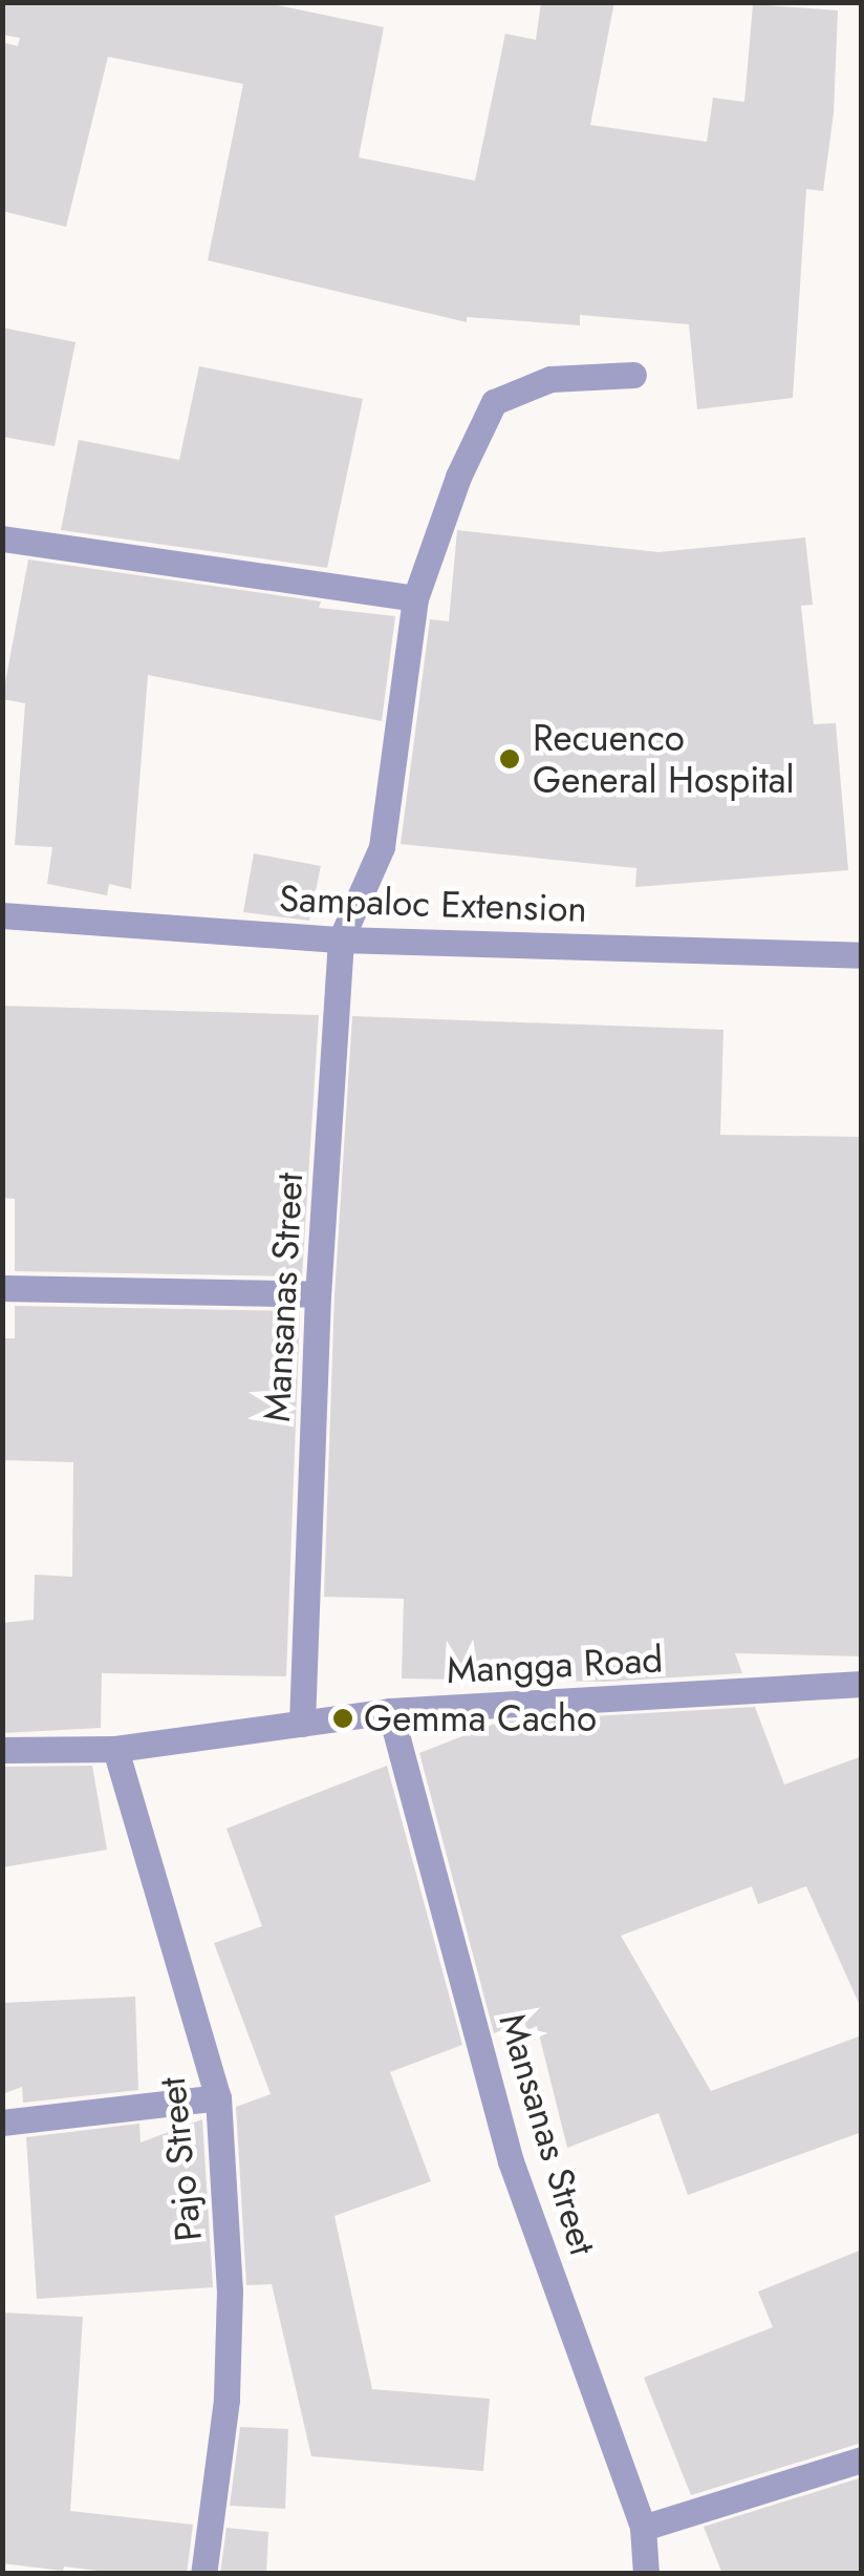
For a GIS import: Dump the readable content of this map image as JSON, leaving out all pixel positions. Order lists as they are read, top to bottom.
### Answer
{
  "streets": {
    "street": [
      "Sampaloc Extension",
      "Mansanas Street",
      "Mangga Road",
      "Pajo Street"
    ]
  },
  "crossings": [
    ["Sampaloc Extension", "Mansanas Street"],
    ["Mansanas Street", "Mangga Road"],
    ["Mangga Road", "Pajo Street"]
  ],
  "places": ["Recuenco General Hospital", "Gemma Cacho"]
}
